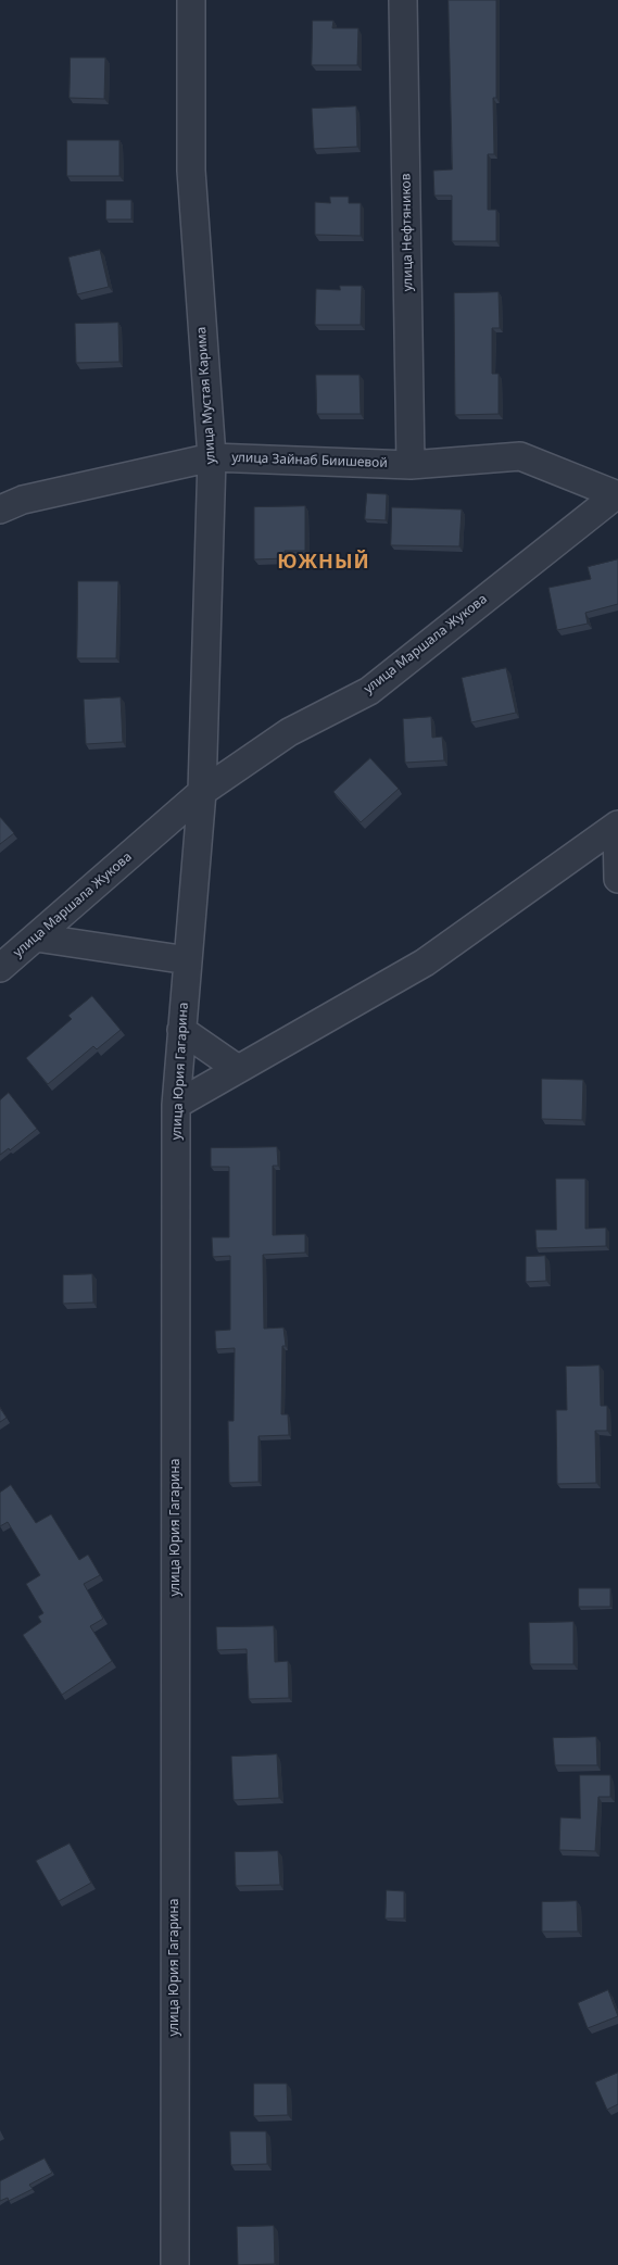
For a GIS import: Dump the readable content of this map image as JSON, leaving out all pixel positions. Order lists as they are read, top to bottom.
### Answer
{
  "streets": {
    "street": [
      "улица Нефтяников",
      "улица Мустая Карима",
      "улица Зайнаб Биишевой",
      "улица Маршала Жукова",
      "улица Юрия Гагарина"
    ]
  },
  "crossings": [
    ["улица Нефтяников", "улица Зайнаб Биишевой"],
    ["улица Мустая Карима", "улица Зайнаб Биишевой"],
    ["улица Мустая Карима", "улица Маршала Жукова"],
    ["улица Мустая Карима", "улица Юрия Гагарина"],
    ["улица Зайнаб Биишевой", "улица Маршала Жукова"],
    ["улица Маршала Жукова", "улица Юрия Гагарина"]
  ],
  "districts": ["ЮЖНЫЙ"]
}
